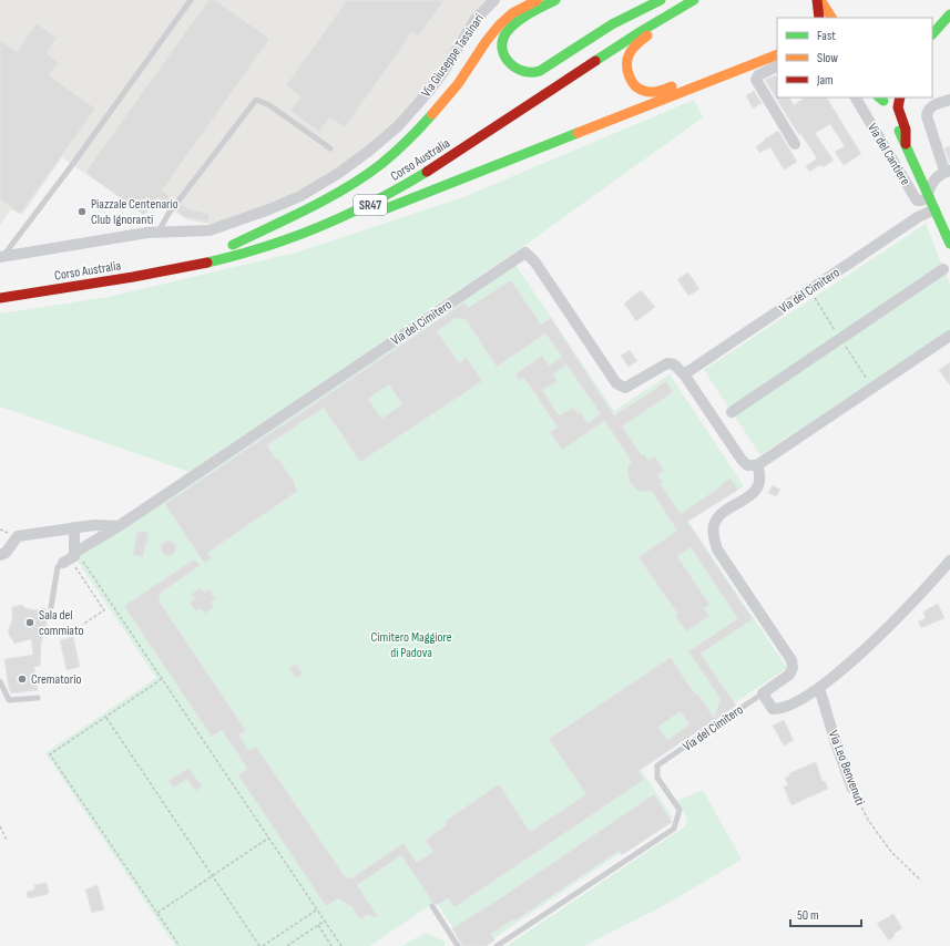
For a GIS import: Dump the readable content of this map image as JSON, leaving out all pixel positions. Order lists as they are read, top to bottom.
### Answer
{
  "streets": {
    "main road": ["Corso Australia", "SR47"],
    "street": [
      "Via Giuseppe Tassinari",
      "Via del Cantiere",
      "Via del Cimitero",
      "Via Leo Benvenuti"
    ]
  },
  "parks": ["Cimitero Maggiore di Padova"],
  "places": ["Piazzale Centenario Club Ignoranti", "Sala del commiato", "Crematorio"],
  "legend": ["Fast", "Slow", "Jam"],
  "scale_bar": "50 m"
}
